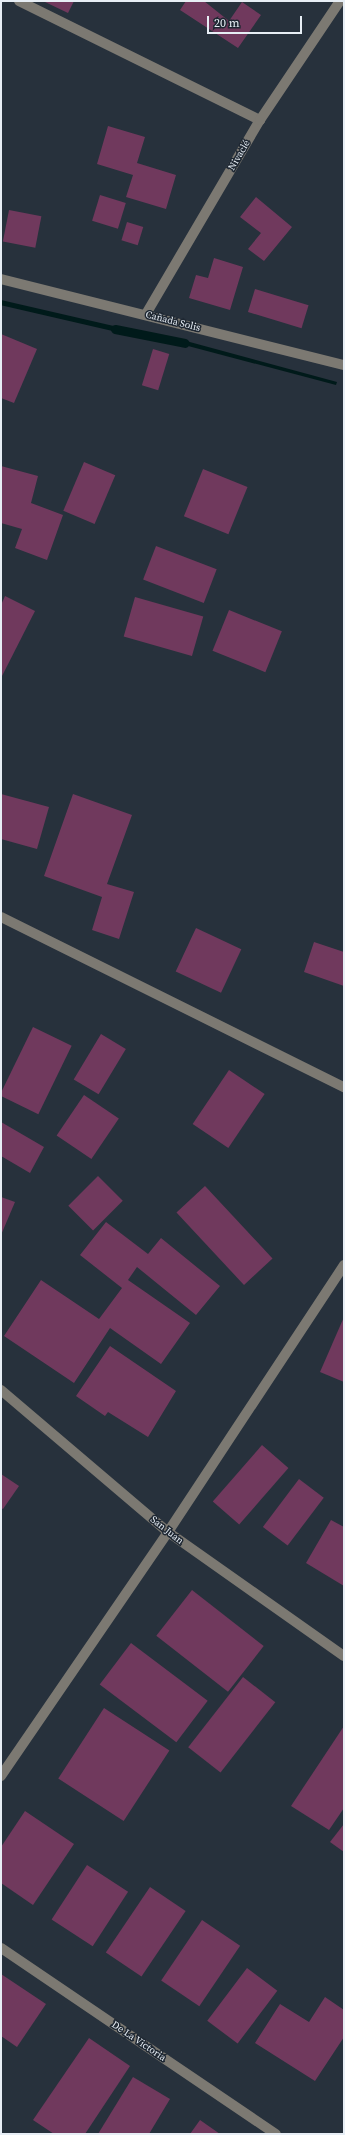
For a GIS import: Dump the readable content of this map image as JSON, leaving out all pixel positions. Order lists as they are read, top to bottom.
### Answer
{
  "streets": {
    "street": [
      "Nivaclé",
      "Cañada Solis",
      "San Juan",
      "De La Victoria"
    ]
  },
  "crossings": [
    ["Nivaclé", "Cañada Solis"]
  ],
  "scale_bar": "20 m"
}
